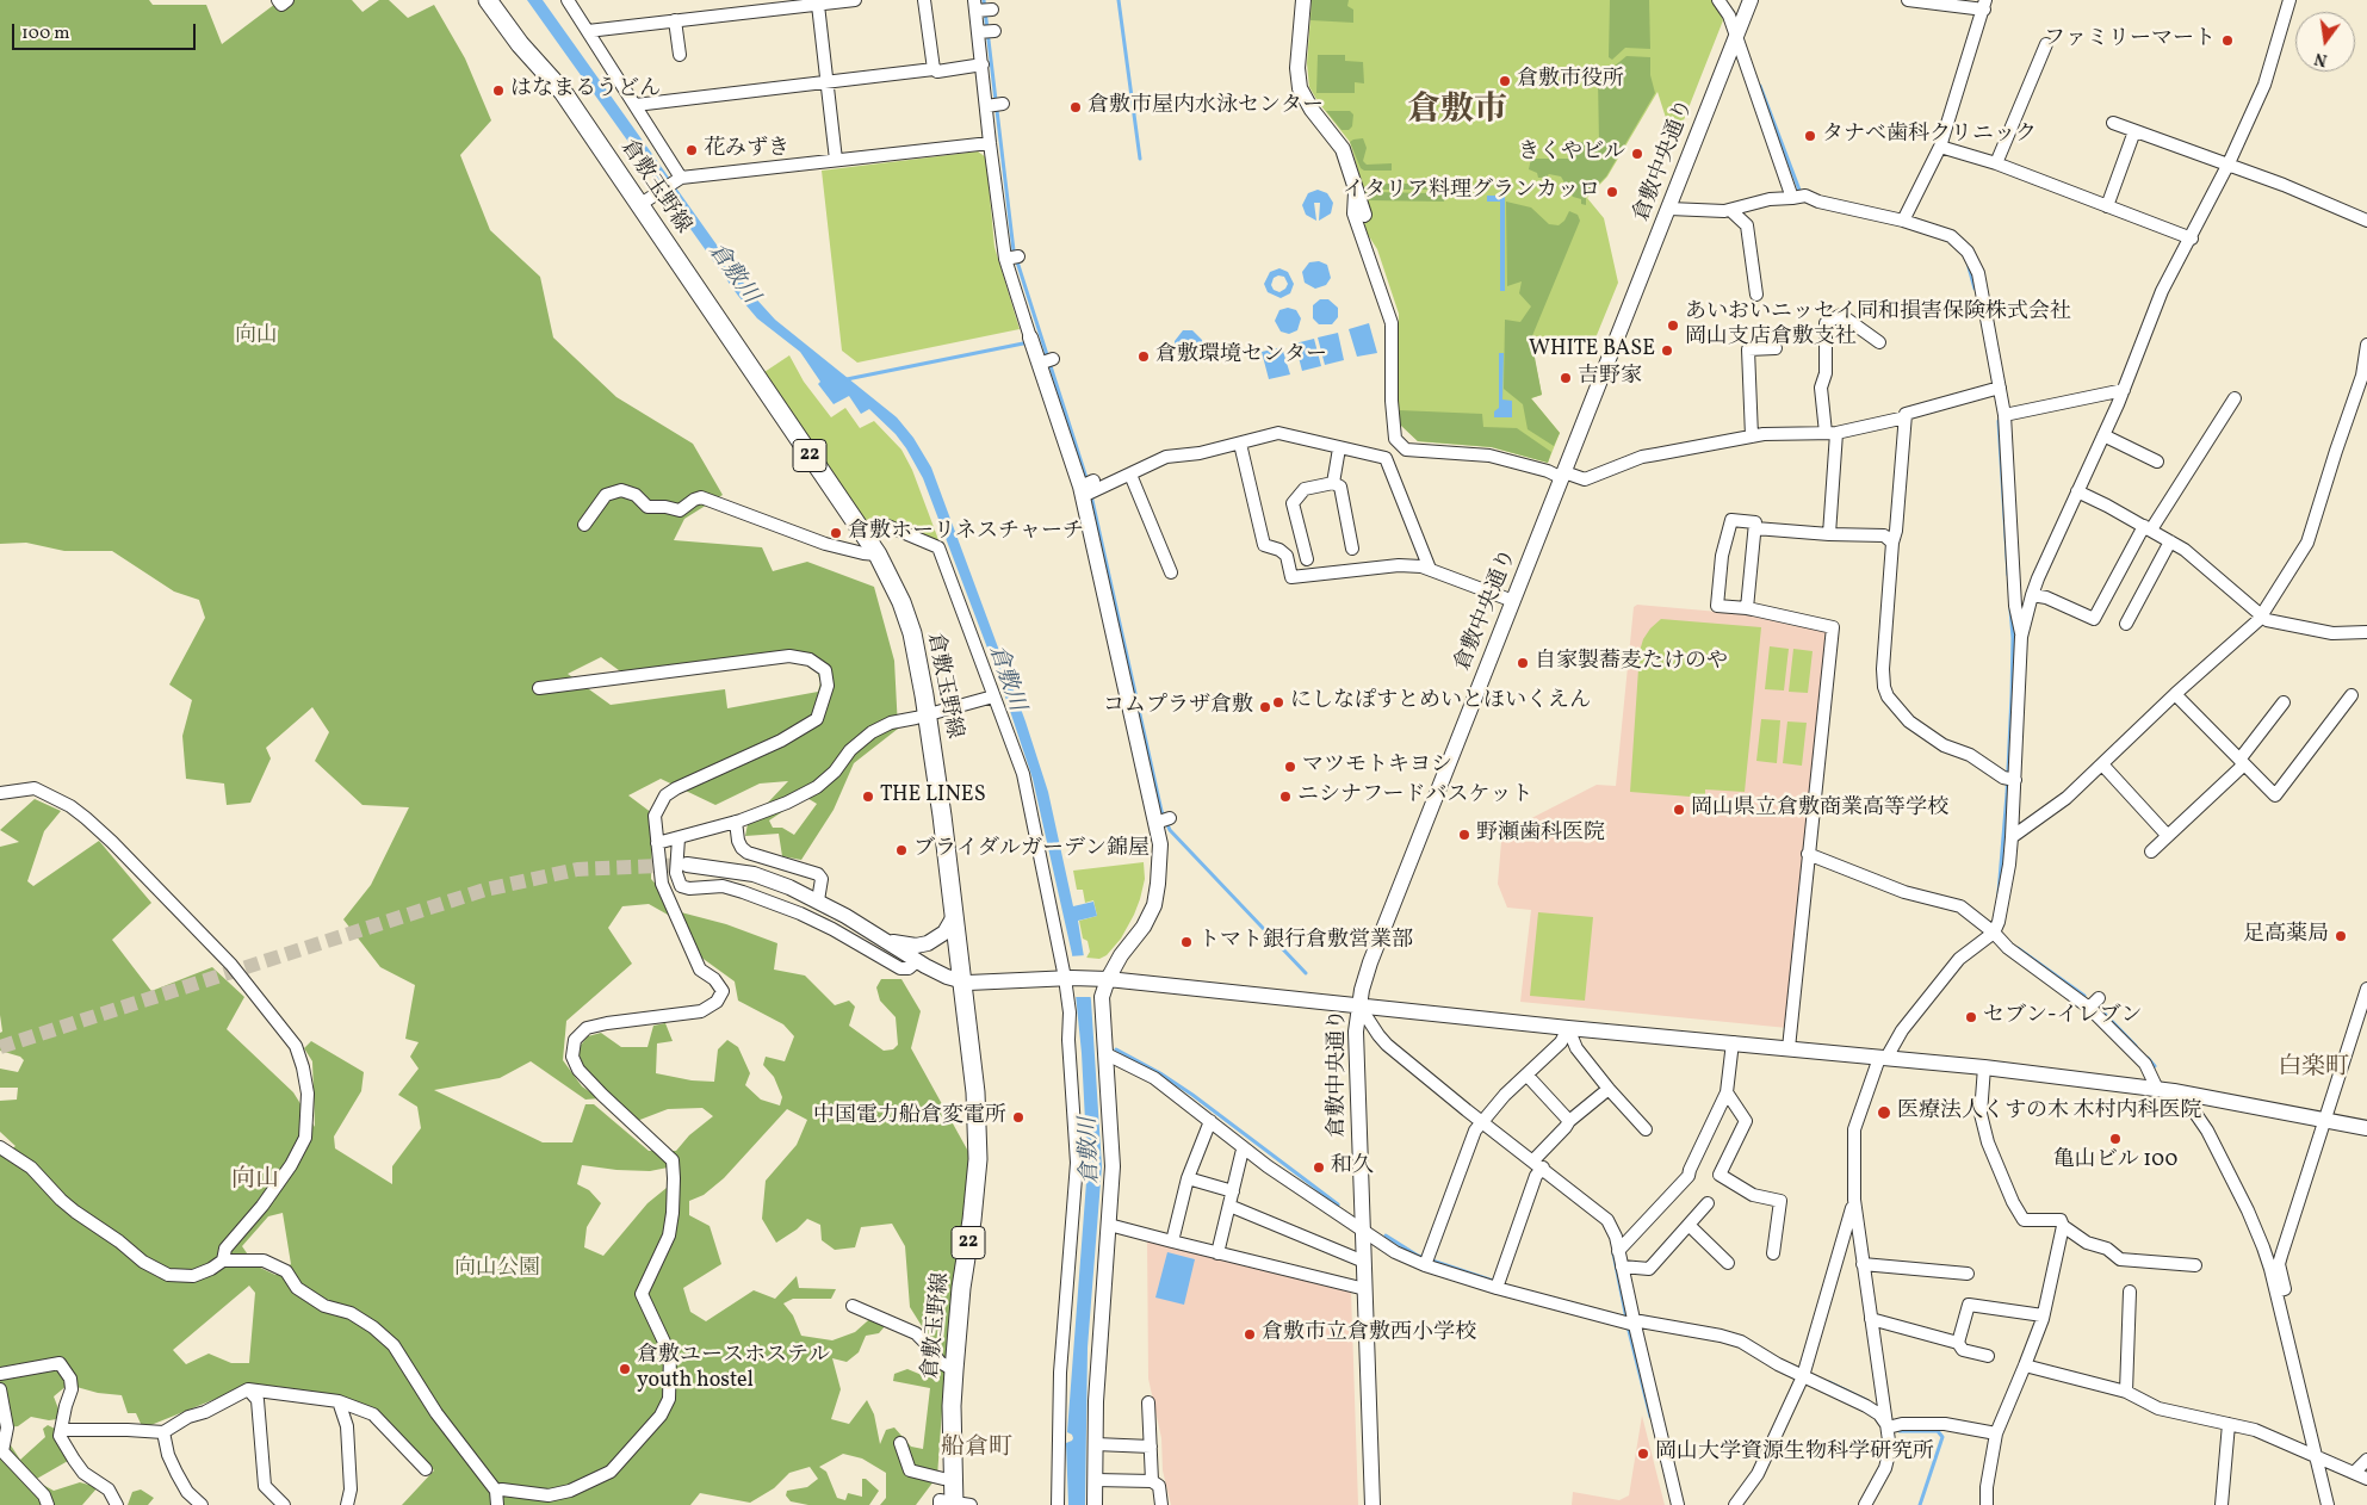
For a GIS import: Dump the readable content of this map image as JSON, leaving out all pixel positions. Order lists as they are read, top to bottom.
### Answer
{
  "streets": {
    "main road": ["倉敷玉野線", "22"],
    "street": ["倉敷中央通り"]
  },
  "districts": [
    "倉敷市",
    "白楽町",
    "向山",
    "船倉町"
  ],
  "water": ["倉敷川"],
  "parks": ["向山", "向山公園"],
  "places": [
    "ファミリーマート",
    "倉敷市役所",
    "はなまるうどん",
    "倉敷市屋内水泳センター",
    "タナベ歯科クリニック",
    "花みずき",
    "きくやビル",
    "イタリア料理グランカッロ",
    "あいおいニッセイ同和損害保険株式会社 岡山支店倉敷支社",
    "WHITE BASE",
    "倉敷環境センター",
    "吉野家",
    "倉敷ホーリネスチャーチ",
    "自家製蕎麦たけのや",
    "にしなぽすとめいとほいくえん",
    "コムプラザ倉敷",
    "マツモトキヨシ",
    "THE LINES",
    "ニシナフードバスケット",
    "岡山県立倉敷商業高等学校",
    "野瀬歯科医院",
    "ブライダルガーデン錦屋",
    "足高薬局",
    "トマト銀行倉敷営業部",
    "セブン-イレブン",
    "医療法人くすの木 木村内科医院",
    "中国電力船倉変電所",
    "亀山ビル 100",
    "和久",
    "倉敷市立倉敷西小学校",
    "倉敷ユースホステル youth hostel",
    "岡山大学資源生物科学研究所"
  ],
  "scale_bar": "100 m",
  "north": "bottom"
}
